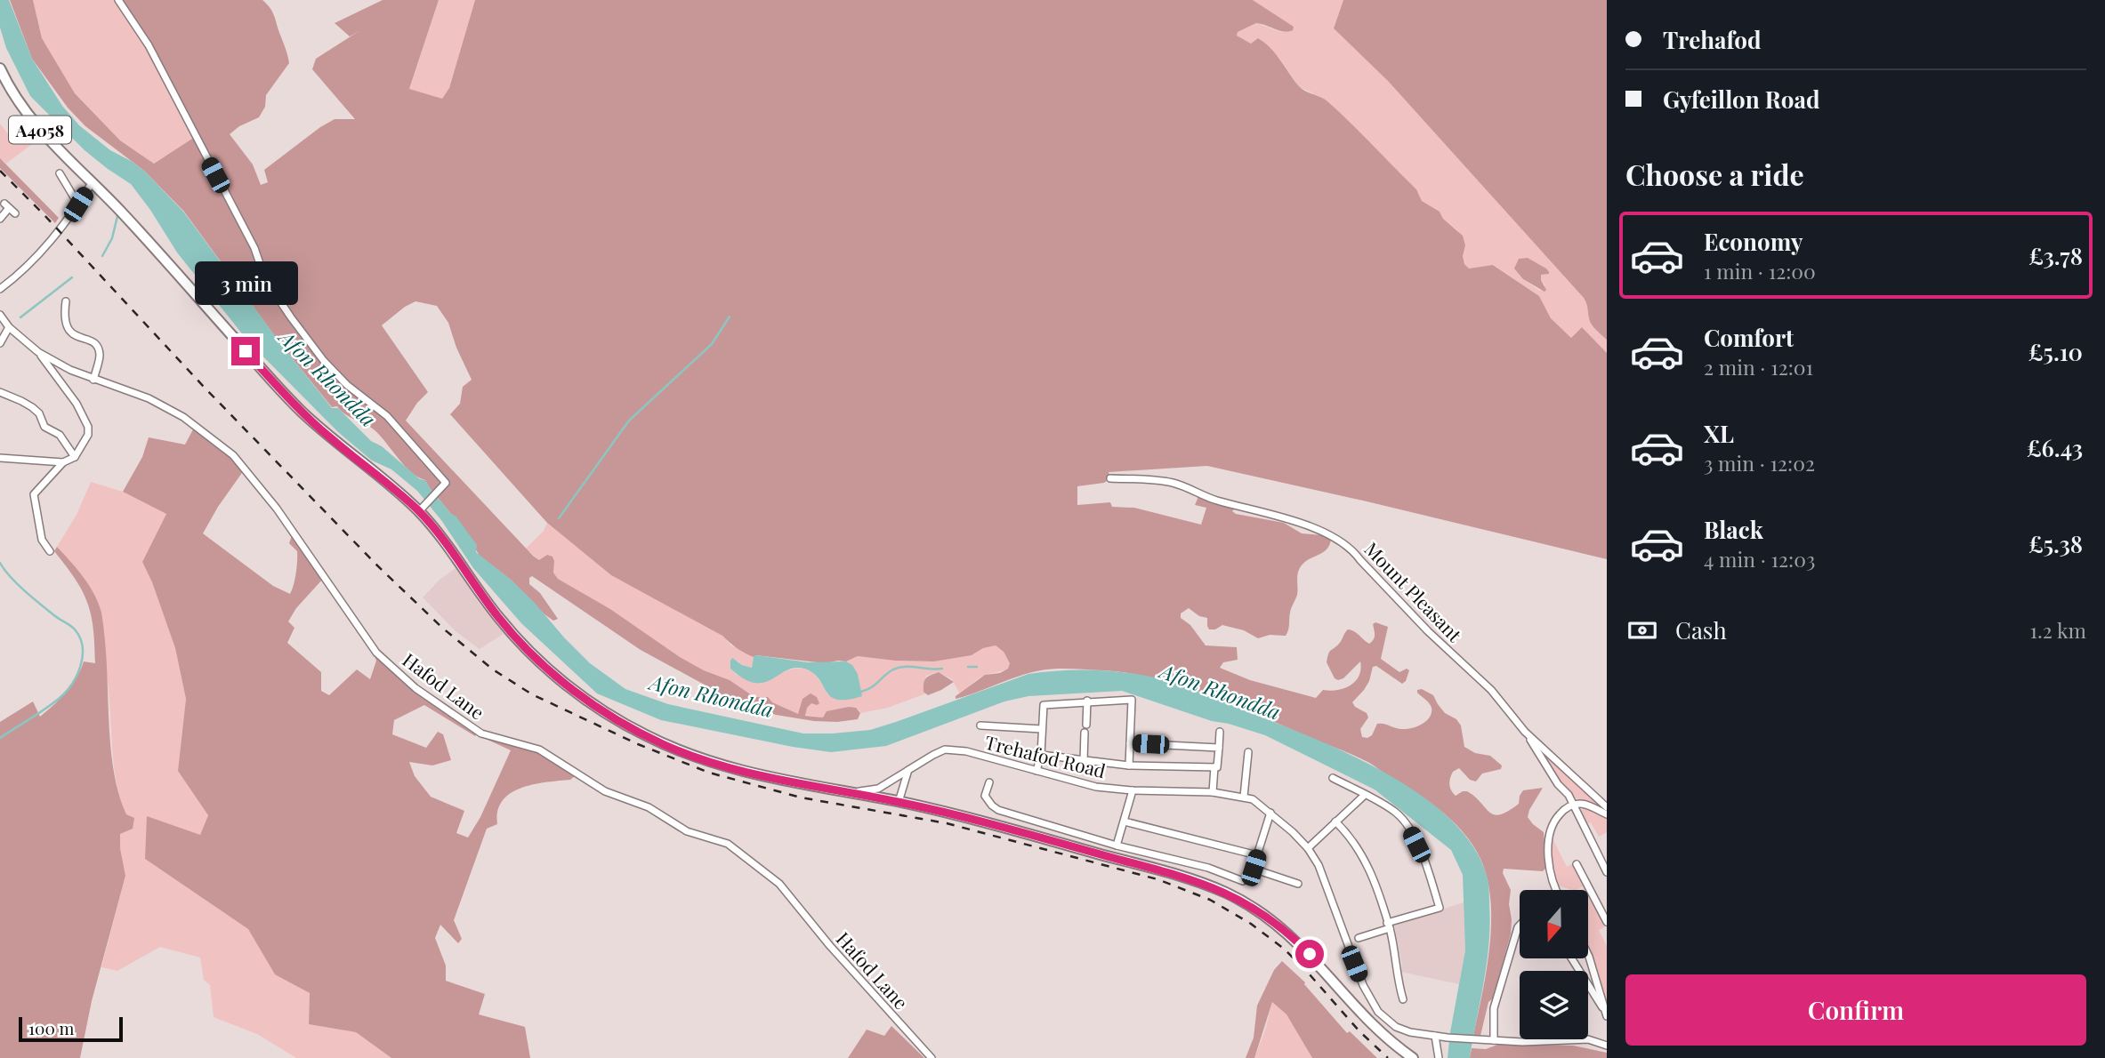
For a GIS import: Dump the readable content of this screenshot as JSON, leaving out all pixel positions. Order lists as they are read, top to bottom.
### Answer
{
  "streets": {
    "main road": ["A4058"],
    "street": ["Mount Pleasant", "Hafod Lane", "Trehafod Road"]
  },
  "crossings": [
    ["A4058", "Trehafod Road"]
  ],
  "water": ["Afon Rhondda"],
  "scale_bar": "100 m",
  "north": "bottom",
  "page": {
    "banner": ["Trehafod", "Gyfeillon Road"],
    "heading": "Choose a ride",
    "list": [
      {
        "name": "Economy",
        "note": "1 min · 12:00",
        "value": "£3.78"
      },
      {
        "name": "Comfort",
        "note": "2 min · 12:01",
        "value": "£5.10"
      },
      {
        "name": "XL",
        "note": "3 min · 12:02",
        "value": "£6.43"
      },
      {
        "name": "Black",
        "note": "4 min · 12:03",
        "value": "£5.38"
      }
    ],
    "bubble": "3 min",
    "pay": ["Cash", "1.2 km"],
    "buttons": "Confirm",
    "scale": "100 m"
  }
}
